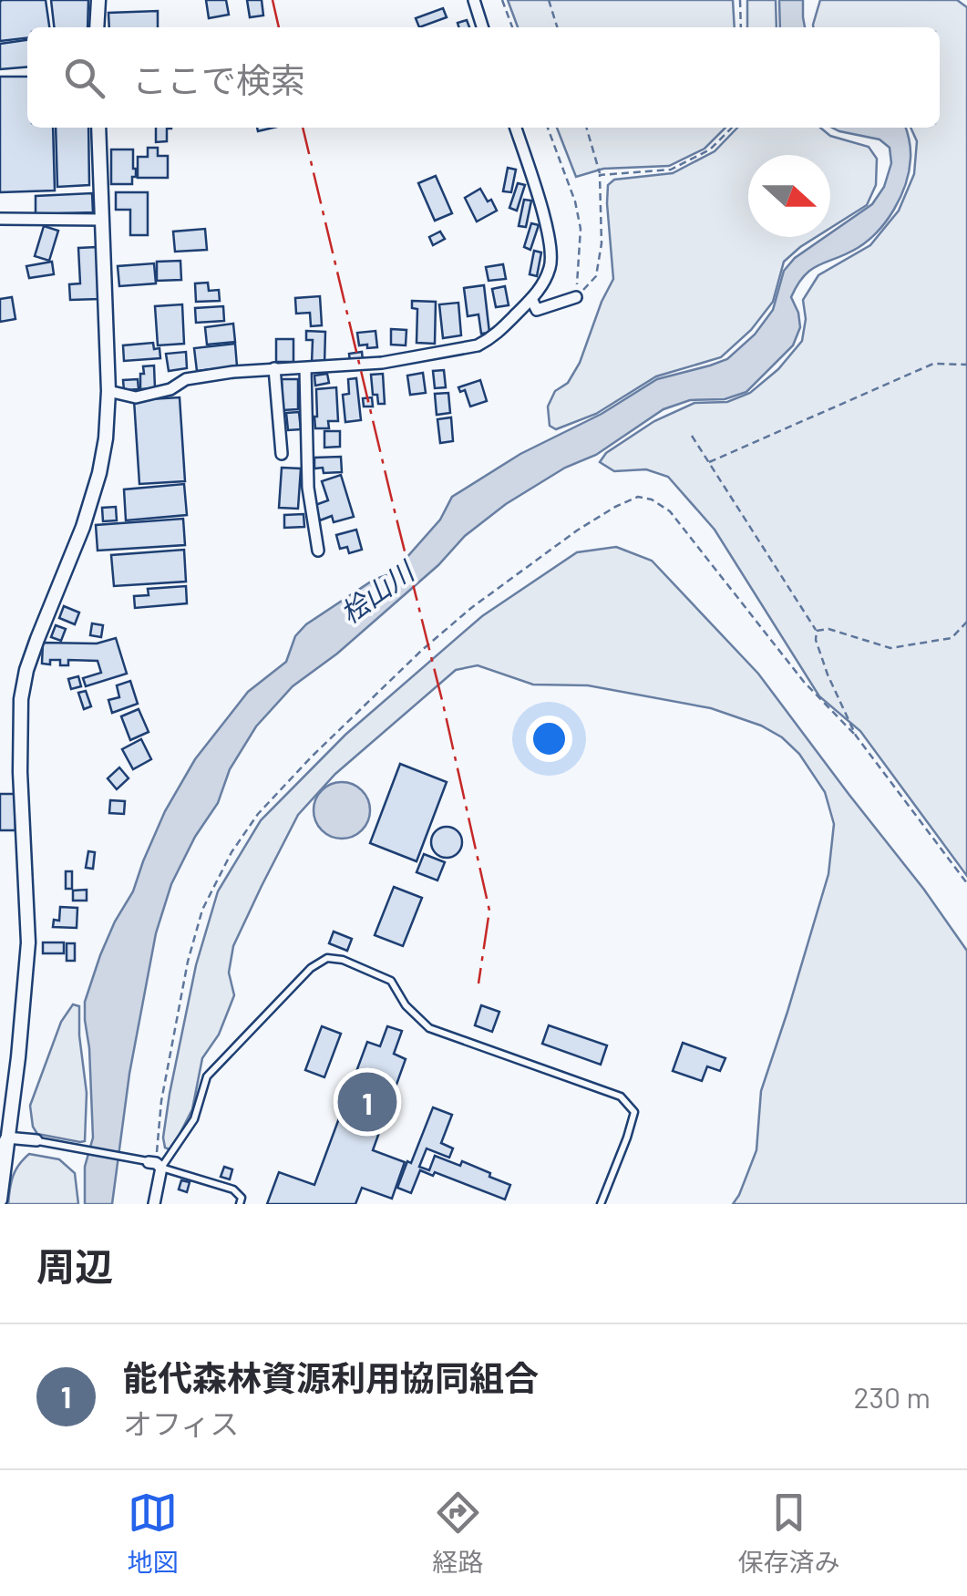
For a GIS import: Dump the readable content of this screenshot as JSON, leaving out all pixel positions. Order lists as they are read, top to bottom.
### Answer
{
  "water": ["桧山川"],
  "north": "right",
  "page": {
    "search": "ここで検索",
    "pins": "1",
    "heading": "周辺",
    "list": [
      {
        "mark": "1",
        "name": "能代森林資源利用協同組合",
        "note": "オフィス",
        "value": "230 m"
      }
    ],
    "nav": ["地図", "経路", "保存済み"]
  }
}
